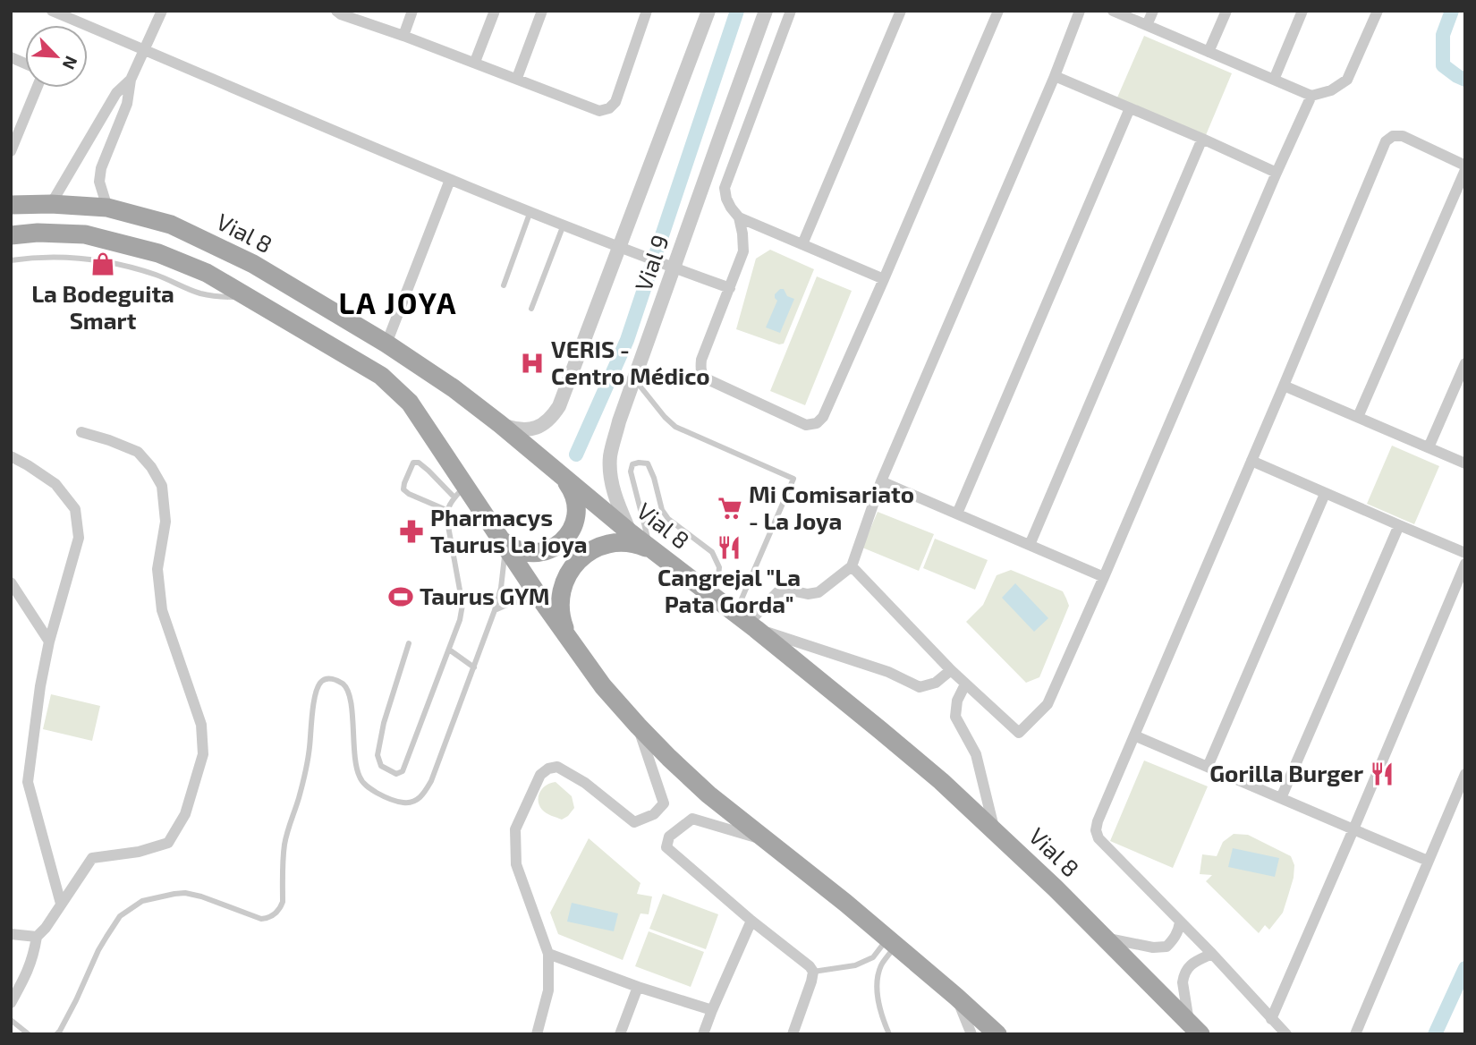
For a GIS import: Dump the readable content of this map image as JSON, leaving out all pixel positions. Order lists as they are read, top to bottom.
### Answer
{
  "streets": {
    "main road": ["Vial 8"],
    "street": ["Vial 9"]
  },
  "crossings": [
    ["Vial 8", "Vial 9"]
  ],
  "districts": ["LA JOYA"],
  "places": {
    "shop": ["La Bodeguita Smart"],
    "hospital": ["VERIS - Centro Médico"],
    "supermarket": ["Mi Comisariato - La Joya"],
    "pharmacy": ["Pharmacys Taurus La joya"],
    "restaurant": ["Cangrejal \"La Pata Gorda\"", "Gorilla Burger"],
    "sports": ["Taurus GYM"]
  },
  "north": "bottom right"
}
